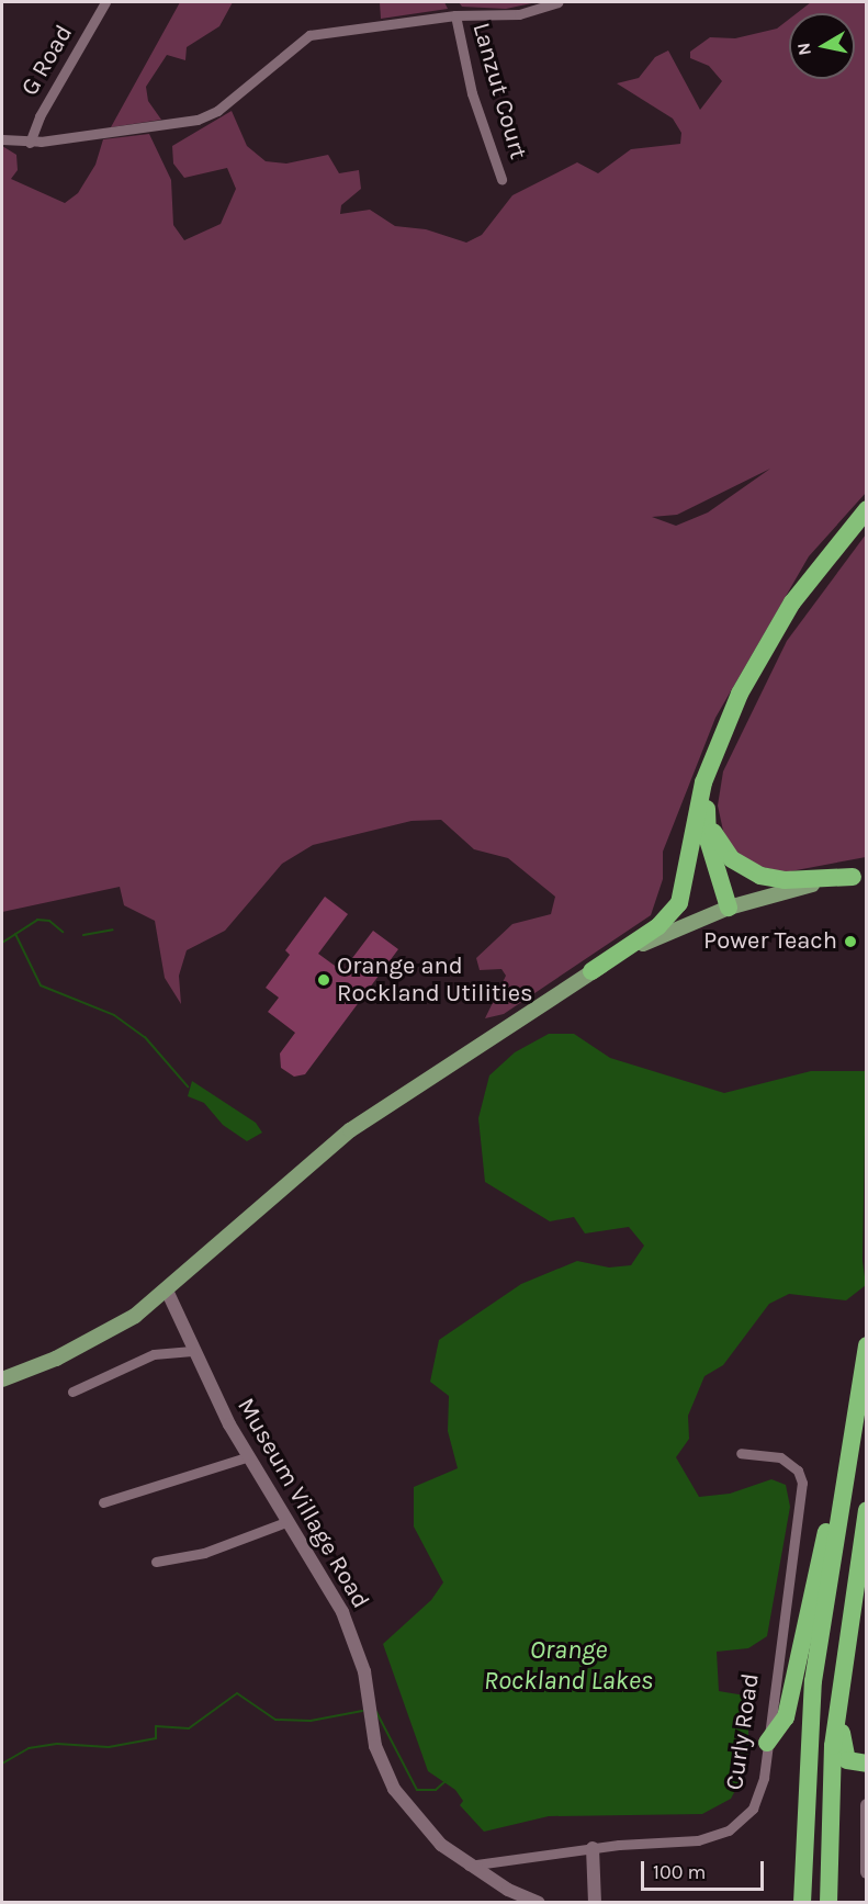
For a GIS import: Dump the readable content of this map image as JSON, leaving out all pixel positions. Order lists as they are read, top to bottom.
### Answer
{
  "streets": {
    "street": [
      "G Road",
      "Lanzut Court",
      "Museum Village Road",
      "Curly Road"
    ]
  },
  "crossings": [
    ["Museum Village Road", "Curly Road"]
  ],
  "water": ["Orange Rockland Lakes"],
  "places": ["Power Teach", "Orange and Rockland Utilities"],
  "scale_bar": "100 m",
  "north": "left"
}
